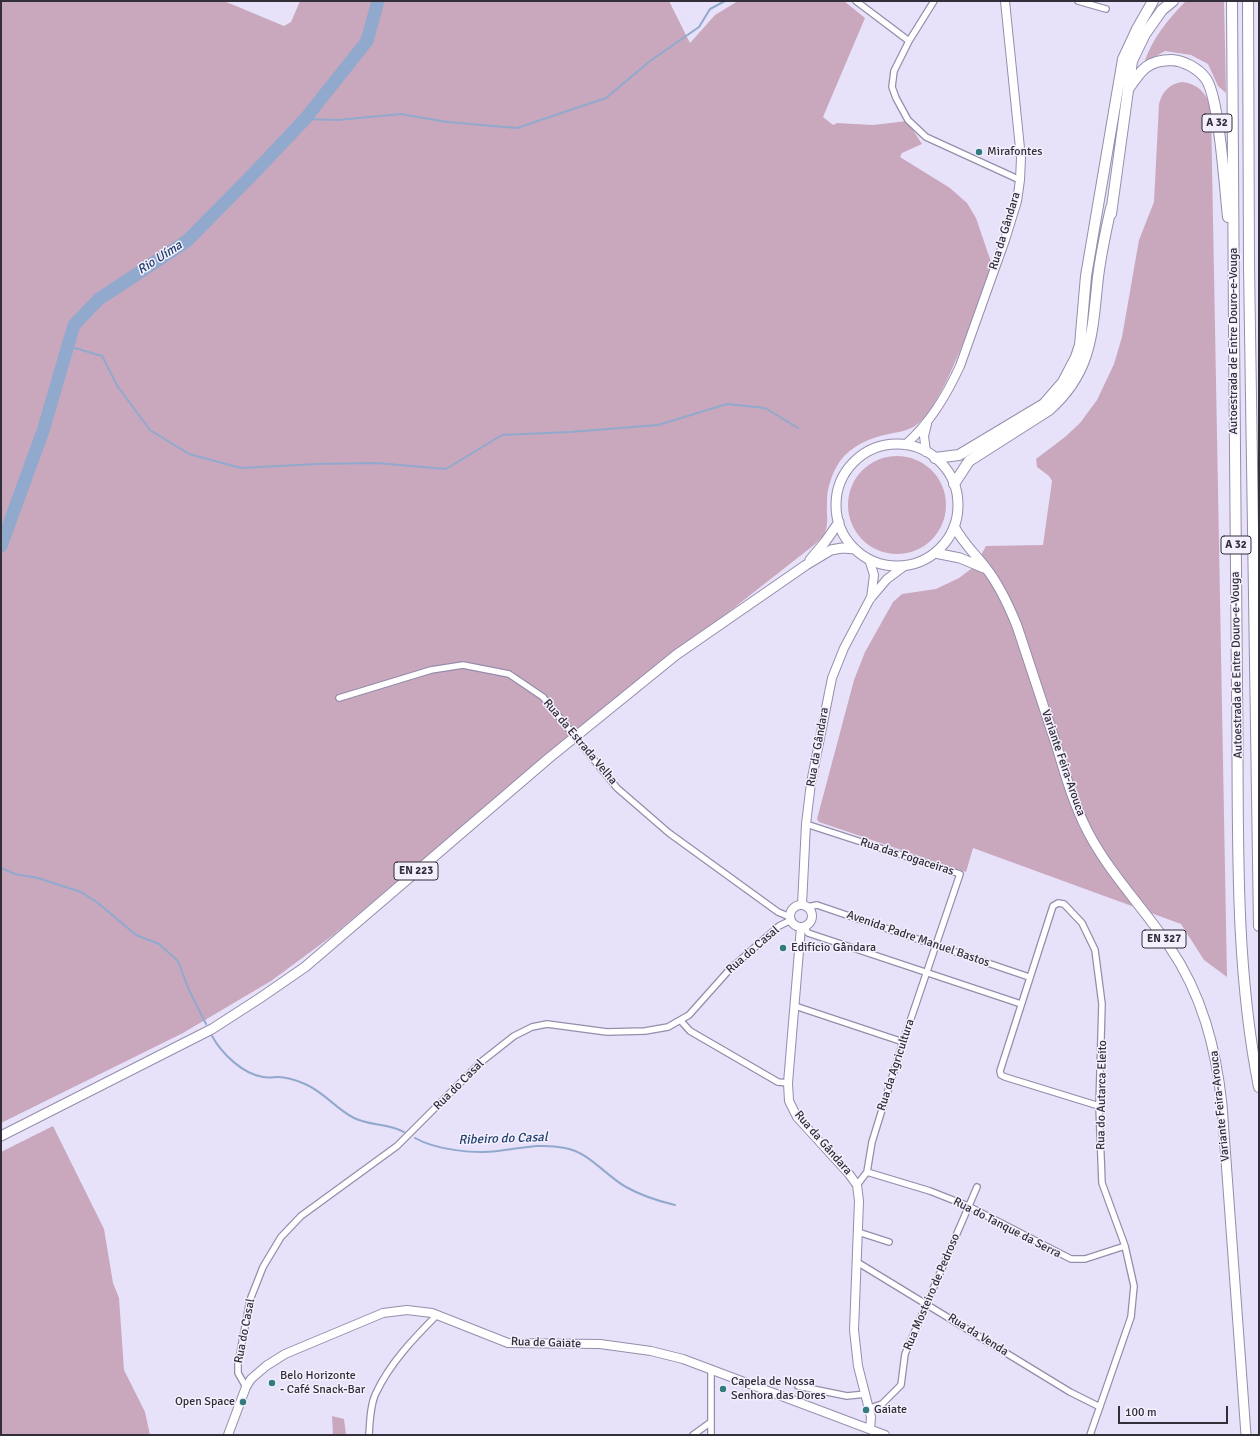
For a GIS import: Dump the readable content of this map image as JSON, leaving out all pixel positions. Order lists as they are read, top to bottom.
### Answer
{
  "streets": {
    "highway": ["A 32", "Autoestrada de Entre Douro-e-Vouga"],
    "main road": [
      "Rua da Gândara",
      "Variante Feira-Arouca",
      "EN 223",
      "EN 327",
      "Rua de Gaiate"
    ],
    "street": [
      "Rua da Estrada Velha",
      "Rua das Fogaceiras",
      "Avenida Padre Manuel Bastos",
      "Rua do Casal",
      "Rua da Agricultura",
      "Rua do Autarca Eleito",
      "Rua do Tanque da Serra",
      "Rua Mosteiro de Pedroso",
      "Rua da Venda"
    ]
  },
  "crossings": [
    ["A 32", "Rua da Gândara"],
    ["A 32", "Autoestrada de Entre Douro-e-Vouga"],
    ["A 32", "Variante Feira-Arouca"],
    ["A 32", "EN 223"],
    ["Rua da Gândara", "Rua da Estrada Velha"],
    ["Rua da Gândara", "Variante Feira-Arouca"],
    ["Rua da Gândara", "Rua das Fogaceiras"],
    ["Rua da Gândara", "EN 223"],
    ["Rua da Gândara", "Avenida Padre Manuel Bastos"],
    ["Rua da Gândara", "Rua do Casal"],
    ["Rua da Gândara", "Rua da Agricultura"],
    ["Rua da Gândara", "Rua Mosteiro de Pedroso"],
    ["Rua da Gândara", "Rua da Venda"],
    ["Rua da Gândara", "Rua de Gaiate"],
    ["Rua da Estrada Velha", "Avenida Padre Manuel Bastos"],
    ["Rua da Estrada Velha", "Rua do Casal"],
    ["Variante Feira-Arouca", "EN 223"],
    ["Rua das Fogaceiras", "Avenida Padre Manuel Bastos"],
    ["Rua das Fogaceiras", "Rua da Agricultura"],
    ["Avenida Padre Manuel Bastos", "Rua do Casal"],
    ["Avenida Padre Manuel Bastos", "Rua da Agricultura"],
    ["Avenida Padre Manuel Bastos", "Rua do Autarca Eleito"],
    ["Rua do Casal", "Rua de Gaiate"],
    ["Rua da Agricultura", "Rua do Tanque da Serra"],
    ["Rua do Autarca Eleito", "Rua do Tanque da Serra"],
    ["Rua do Autarca Eleito", "Rua da Venda"],
    ["Rua do Tanque da Serra", "Rua Mosteiro de Pedroso"],
    ["Rua Mosteiro de Pedroso", "Rua da Venda"]
  ],
  "water": ["Rio Uíma", "Ribeiro do Casal"],
  "places": [
    "Mirafontes",
    "Edifício Gândara",
    "Belo Horizonte - Café Snack-Bar",
    "Capela de Nossa Senhora das Dores",
    "Open Space",
    "Gaiate"
  ],
  "scale_bar": "100 m"
}
